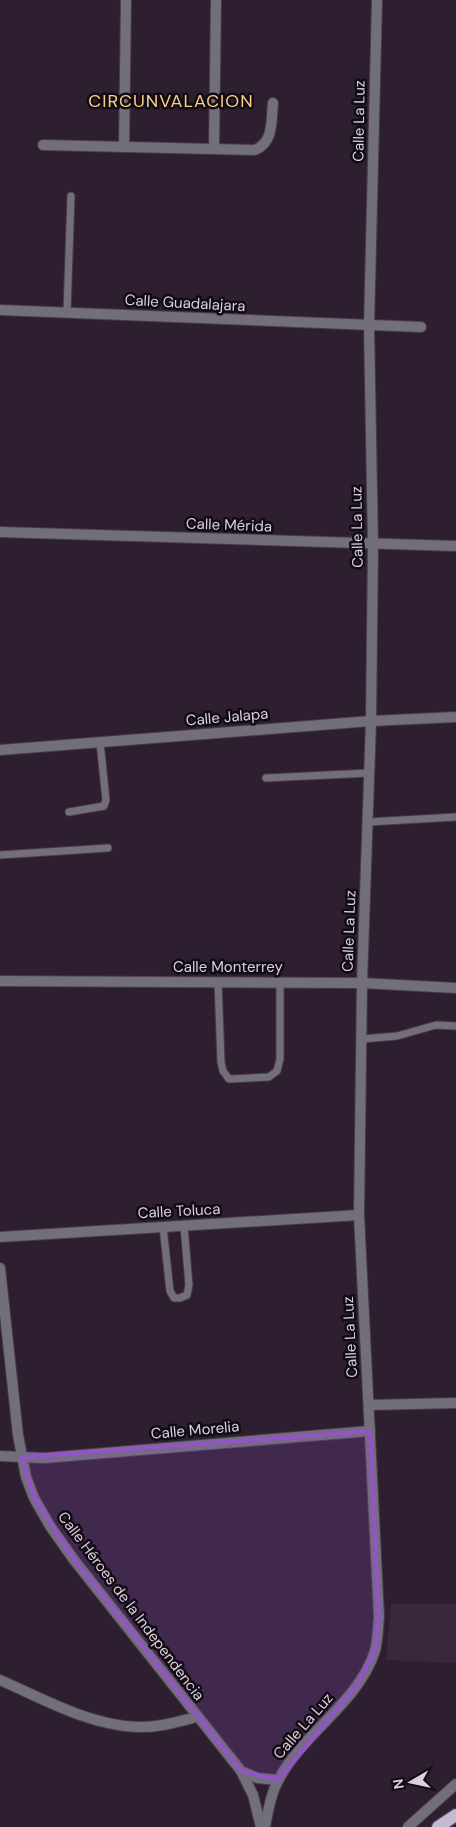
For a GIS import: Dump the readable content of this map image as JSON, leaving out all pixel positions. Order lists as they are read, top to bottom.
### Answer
{
  "streets": {
    "street": [
      "Calle La Luz",
      "Calle Guadalajara",
      "Calle Mérida",
      "Calle Jalapa",
      "Calle Monterrey",
      "Calle Toluca",
      "Calle Morelia",
      "Calle Héroes de la Independencia"
    ]
  },
  "crossings": [
    ["Calle La Luz", "Calle Guadalajara"],
    ["Calle La Luz", "Calle Mérida"],
    ["Calle La Luz", "Calle Jalapa"],
    ["Calle La Luz", "Calle Monterrey"],
    ["Calle La Luz", "Calle Toluca"],
    ["Calle La Luz", "Calle Morelia"],
    ["Calle Morelia", "Calle Héroes de la Independencia"]
  ],
  "districts": ["CIRCUNVALACION"],
  "north": "left"
}
